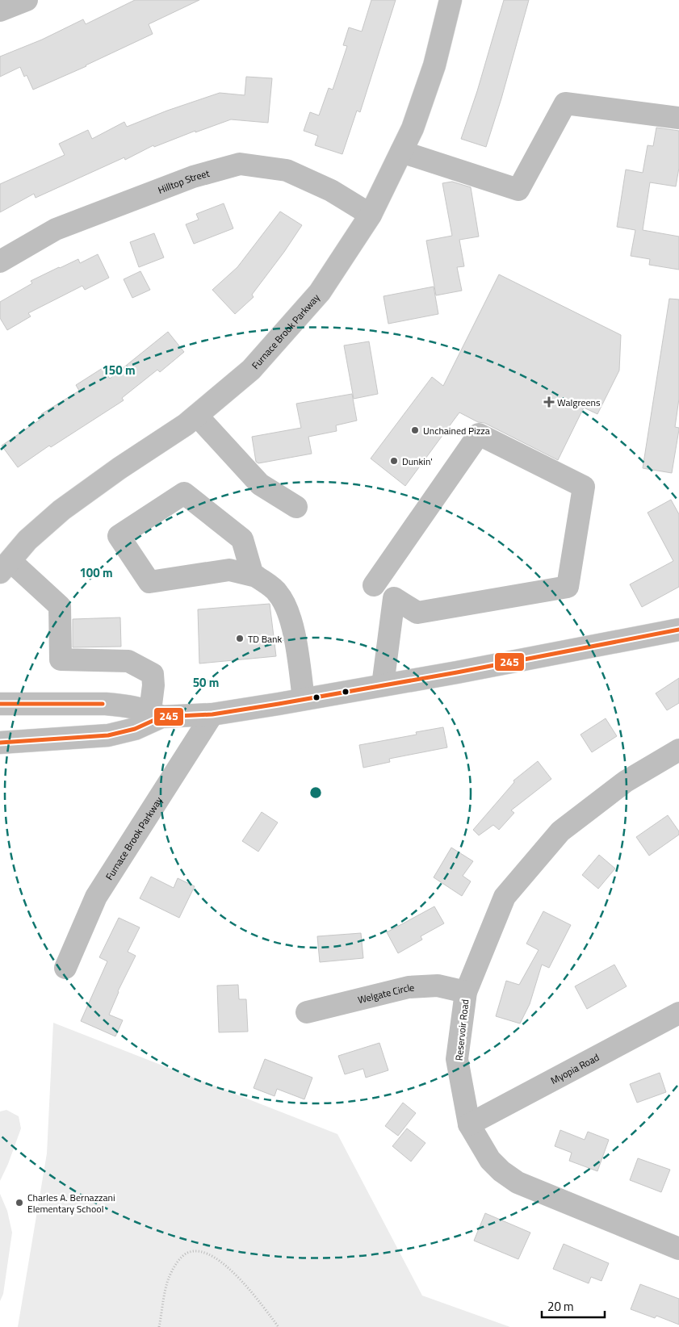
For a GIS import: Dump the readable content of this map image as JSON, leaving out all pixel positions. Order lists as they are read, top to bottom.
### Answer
{
  "streets": {
    "street": [
      "Hilltop Street",
      "Furnace Brook Parkway",
      "Welgate Circle",
      "Reservoir Road",
      "Myopia Road"
    ]
  },
  "crossings": [
    ["Hilltop Street", "Furnace Brook Parkway"],
    ["Welgate Circle", "Reservoir Road"],
    ["Reservoir Road", "Myopia Road"]
  ],
  "places": {
    "health": ["Walgreens"],
    "other": [
      "Unchained Pizza",
      "Dunkin'",
      "TD Bank",
      "Charles A. Bernazzani Elementary School"
    ]
  },
  "lines": ["transit line 245"],
  "scale_bar": "20 m",
  "rings": ["150 m", "100 m", "50 m"]
}
